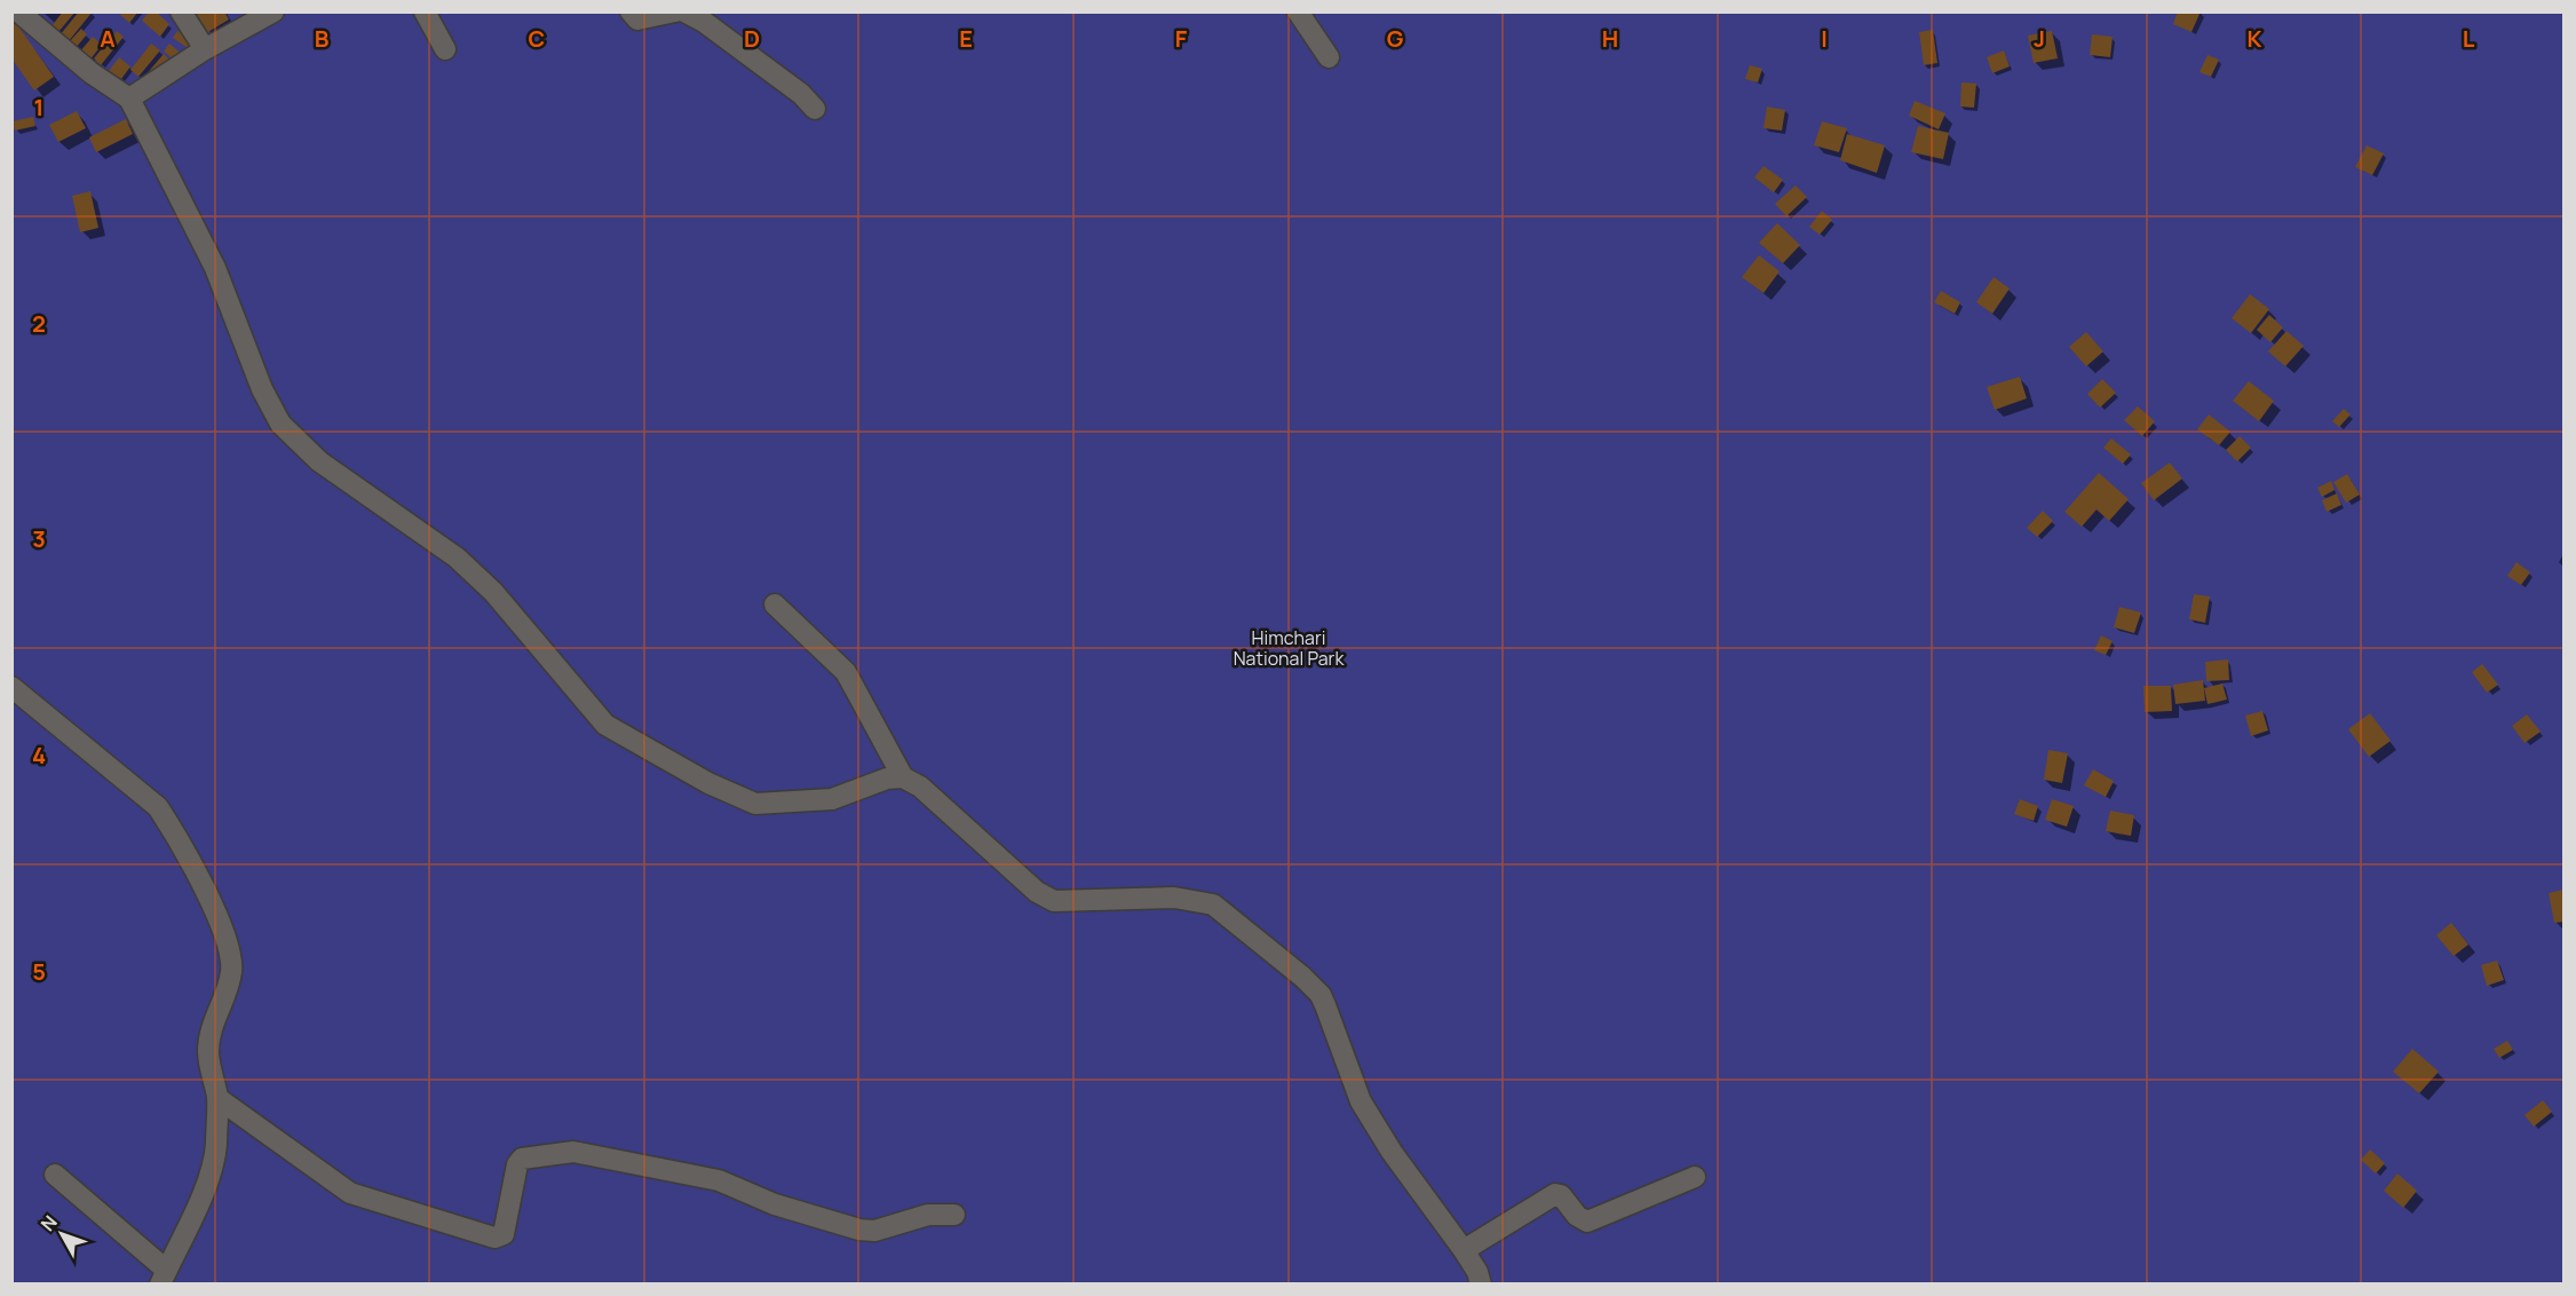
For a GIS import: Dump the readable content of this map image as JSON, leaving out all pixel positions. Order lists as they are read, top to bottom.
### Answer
{
  "parks": ["Himchari National Park"],
  "north": "top left",
  "grid": {
    "columns": [
      "A",
      "B",
      "C",
      "D",
      "E",
      "F",
      "G",
      "H",
      "I",
      "J",
      "K",
      "L"
    ],
    "rows": [
      "1",
      "2",
      "3",
      "4",
      "5"
    ]
  }
}
